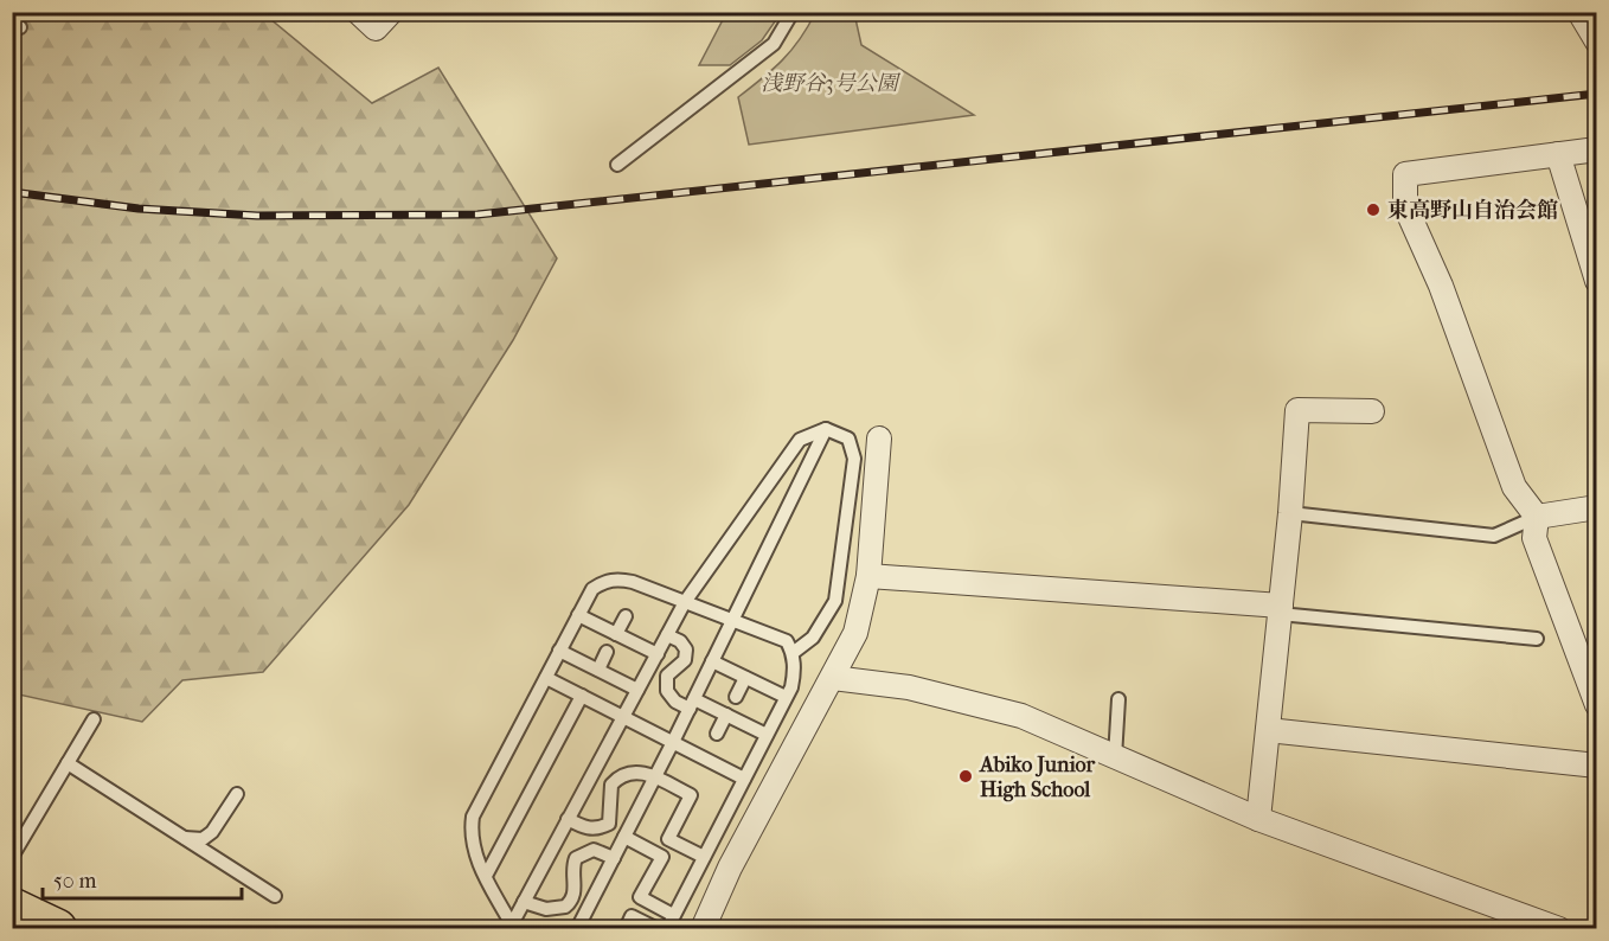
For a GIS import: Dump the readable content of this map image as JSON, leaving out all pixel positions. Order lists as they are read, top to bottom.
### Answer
{
  "parks": ["浅野谷3号公園"],
  "places": ["東高野山自治会館", "Abiko Junior High School"],
  "scale_bar": "50 m"
}
